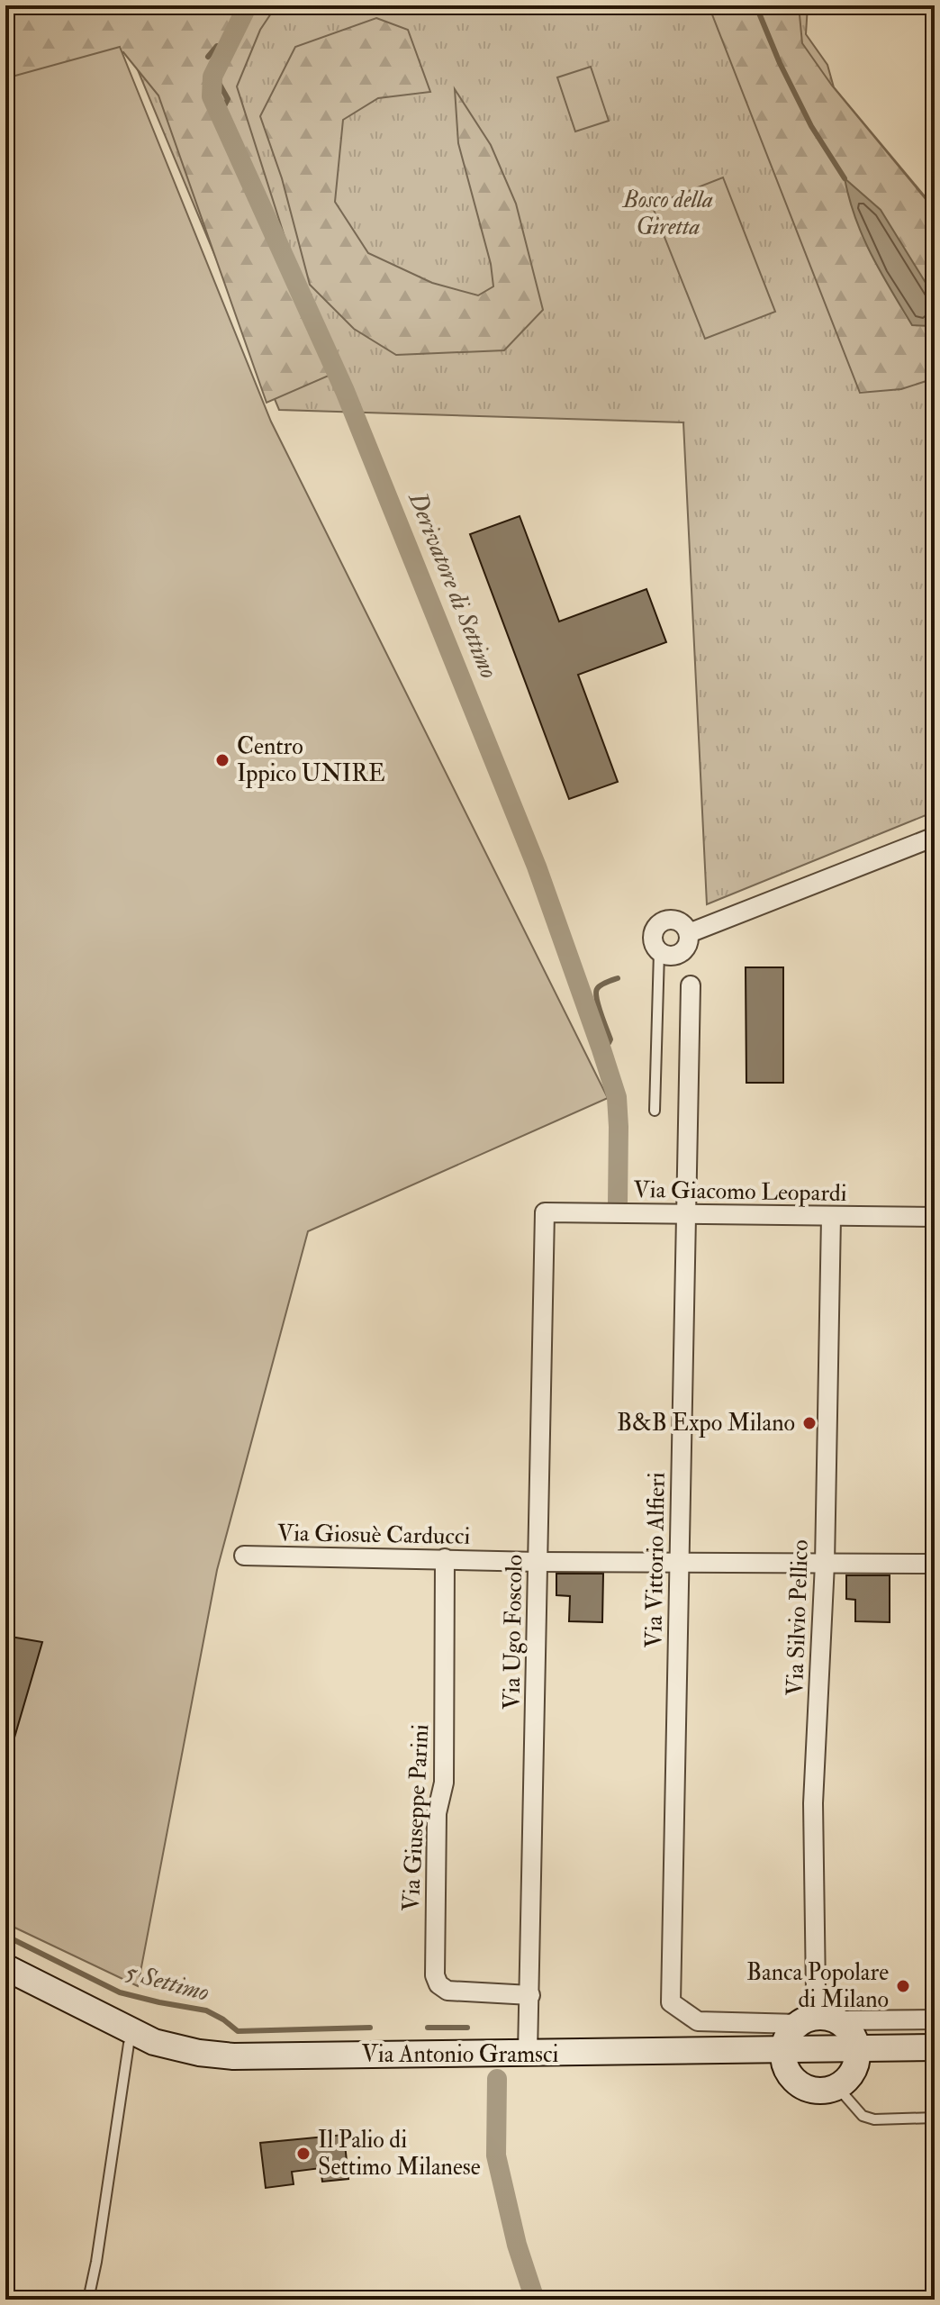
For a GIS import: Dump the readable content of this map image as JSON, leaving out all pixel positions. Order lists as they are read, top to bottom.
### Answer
{
  "streets": {
    "main road": ["Via Antonio Gramsci"],
    "street": [
      "Via Giacomo Leopardi",
      "Via Giosuè Carducci",
      "Via Vittorio Alfieri",
      "Via Silvio Pellico",
      "Via Ugo Foscolo",
      "Via Giuseppe Parini"
    ]
  },
  "crossings": [
    ["Via Giacomo Leopardi", "Via Vittorio Alfieri"],
    ["Via Giacomo Leopardi", "Via Silvio Pellico"],
    ["Via Giacomo Leopardi", "Via Ugo Foscolo"],
    ["Via Giosuè Carducci", "Via Vittorio Alfieri"],
    ["Via Giosuè Carducci", "Via Silvio Pellico"],
    ["Via Giosuè Carducci", "Via Ugo Foscolo"],
    ["Via Giosuè Carducci", "Via Giuseppe Parini"],
    ["Via Vittorio Alfieri", "Via Silvio Pellico"],
    ["Via Ugo Foscolo", "Via Giuseppe Parini"],
    ["Via Ugo Foscolo", "Via Antonio Gramsci"]
  ],
  "water": ["Derivatore di Settimo", "5 Settimo"],
  "parks": ["Bosco della Giretta"],
  "places": [
    "Centro Ippico UNIRE",
    "B&B Expo Milano",
    "Banca Popolare di Milano",
    "Il Palio di Settimo Milanese"
  ]
}
